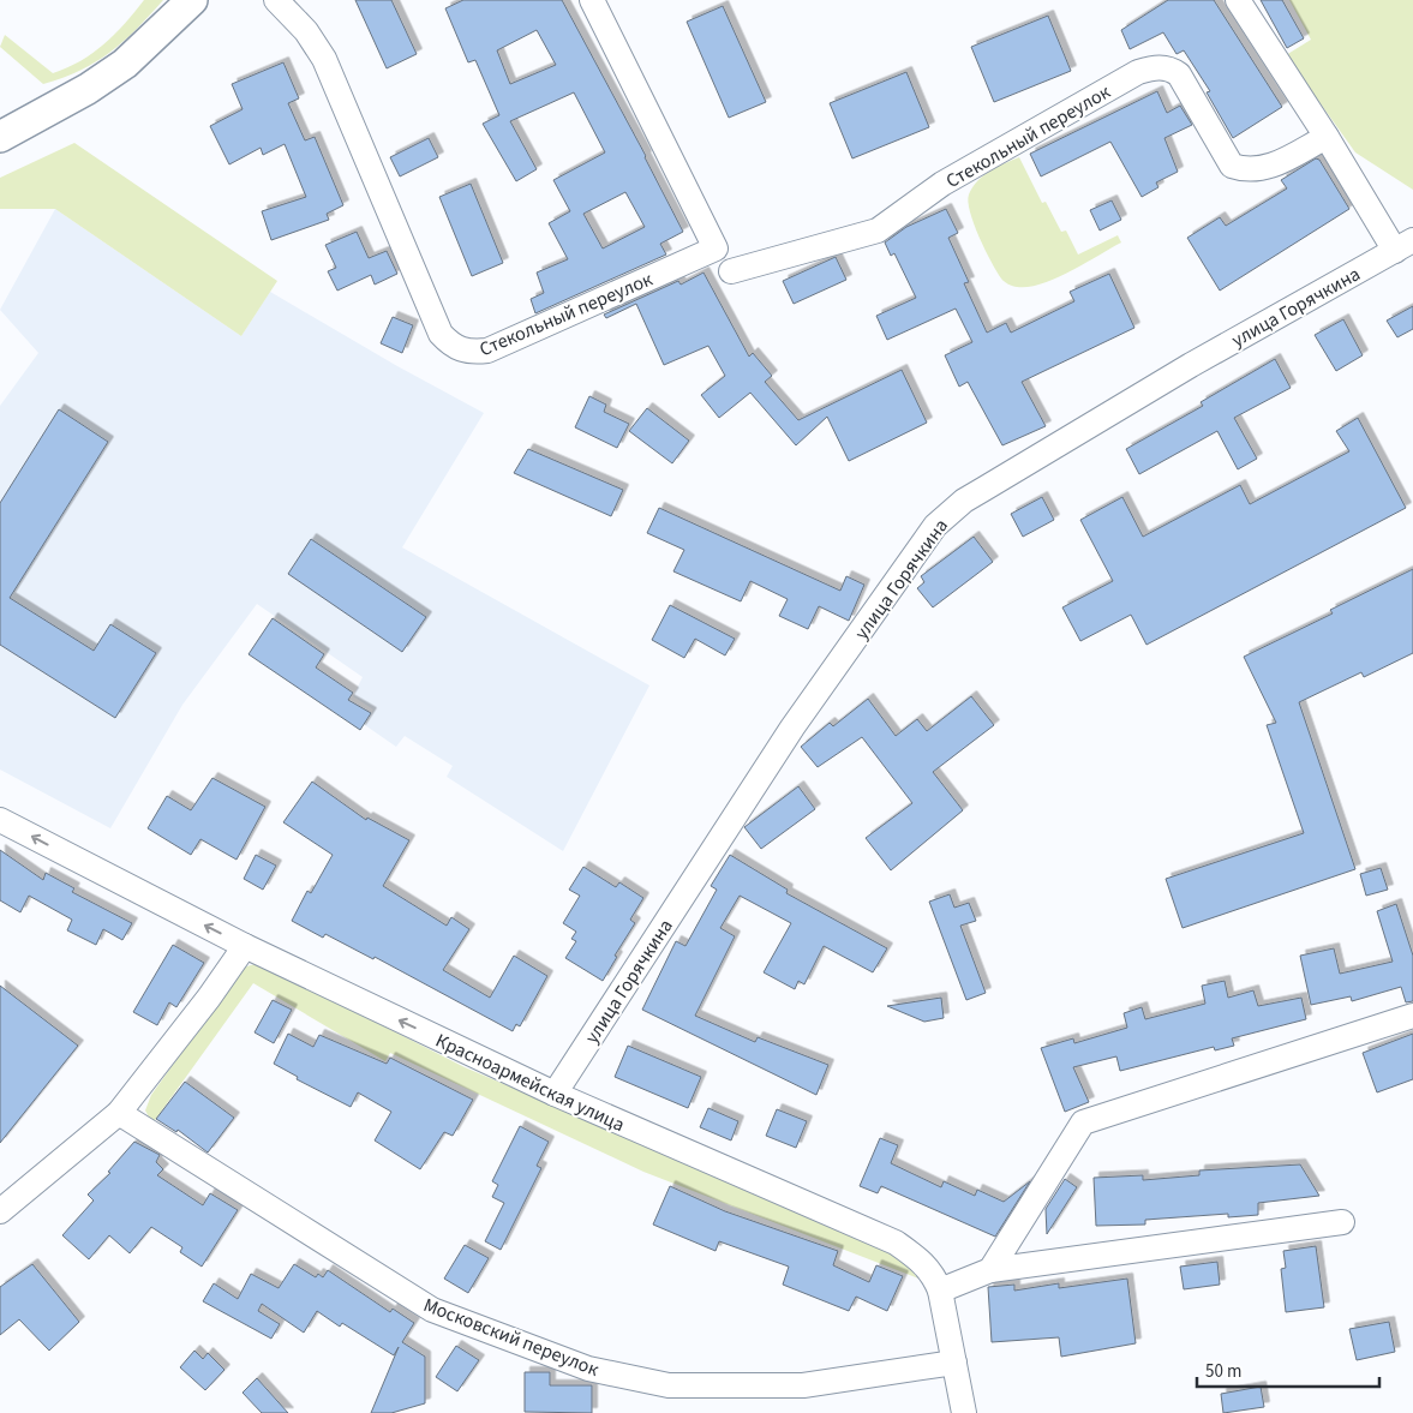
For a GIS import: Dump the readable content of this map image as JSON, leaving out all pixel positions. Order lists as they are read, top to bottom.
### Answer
{
  "streets": {
    "street": [
      "Стекольный переулок",
      "улица Горячкина",
      "Красноармейская улица",
      "Московский переулок"
    ]
  },
  "crossings": [
    ["улица Горячкина", "Красноармейская улица"],
    ["Красноармейская улица", "Московский переулок"]
  ],
  "one_way": ["Красноармейская улица"],
  "scale_bar": "50 m"
}
